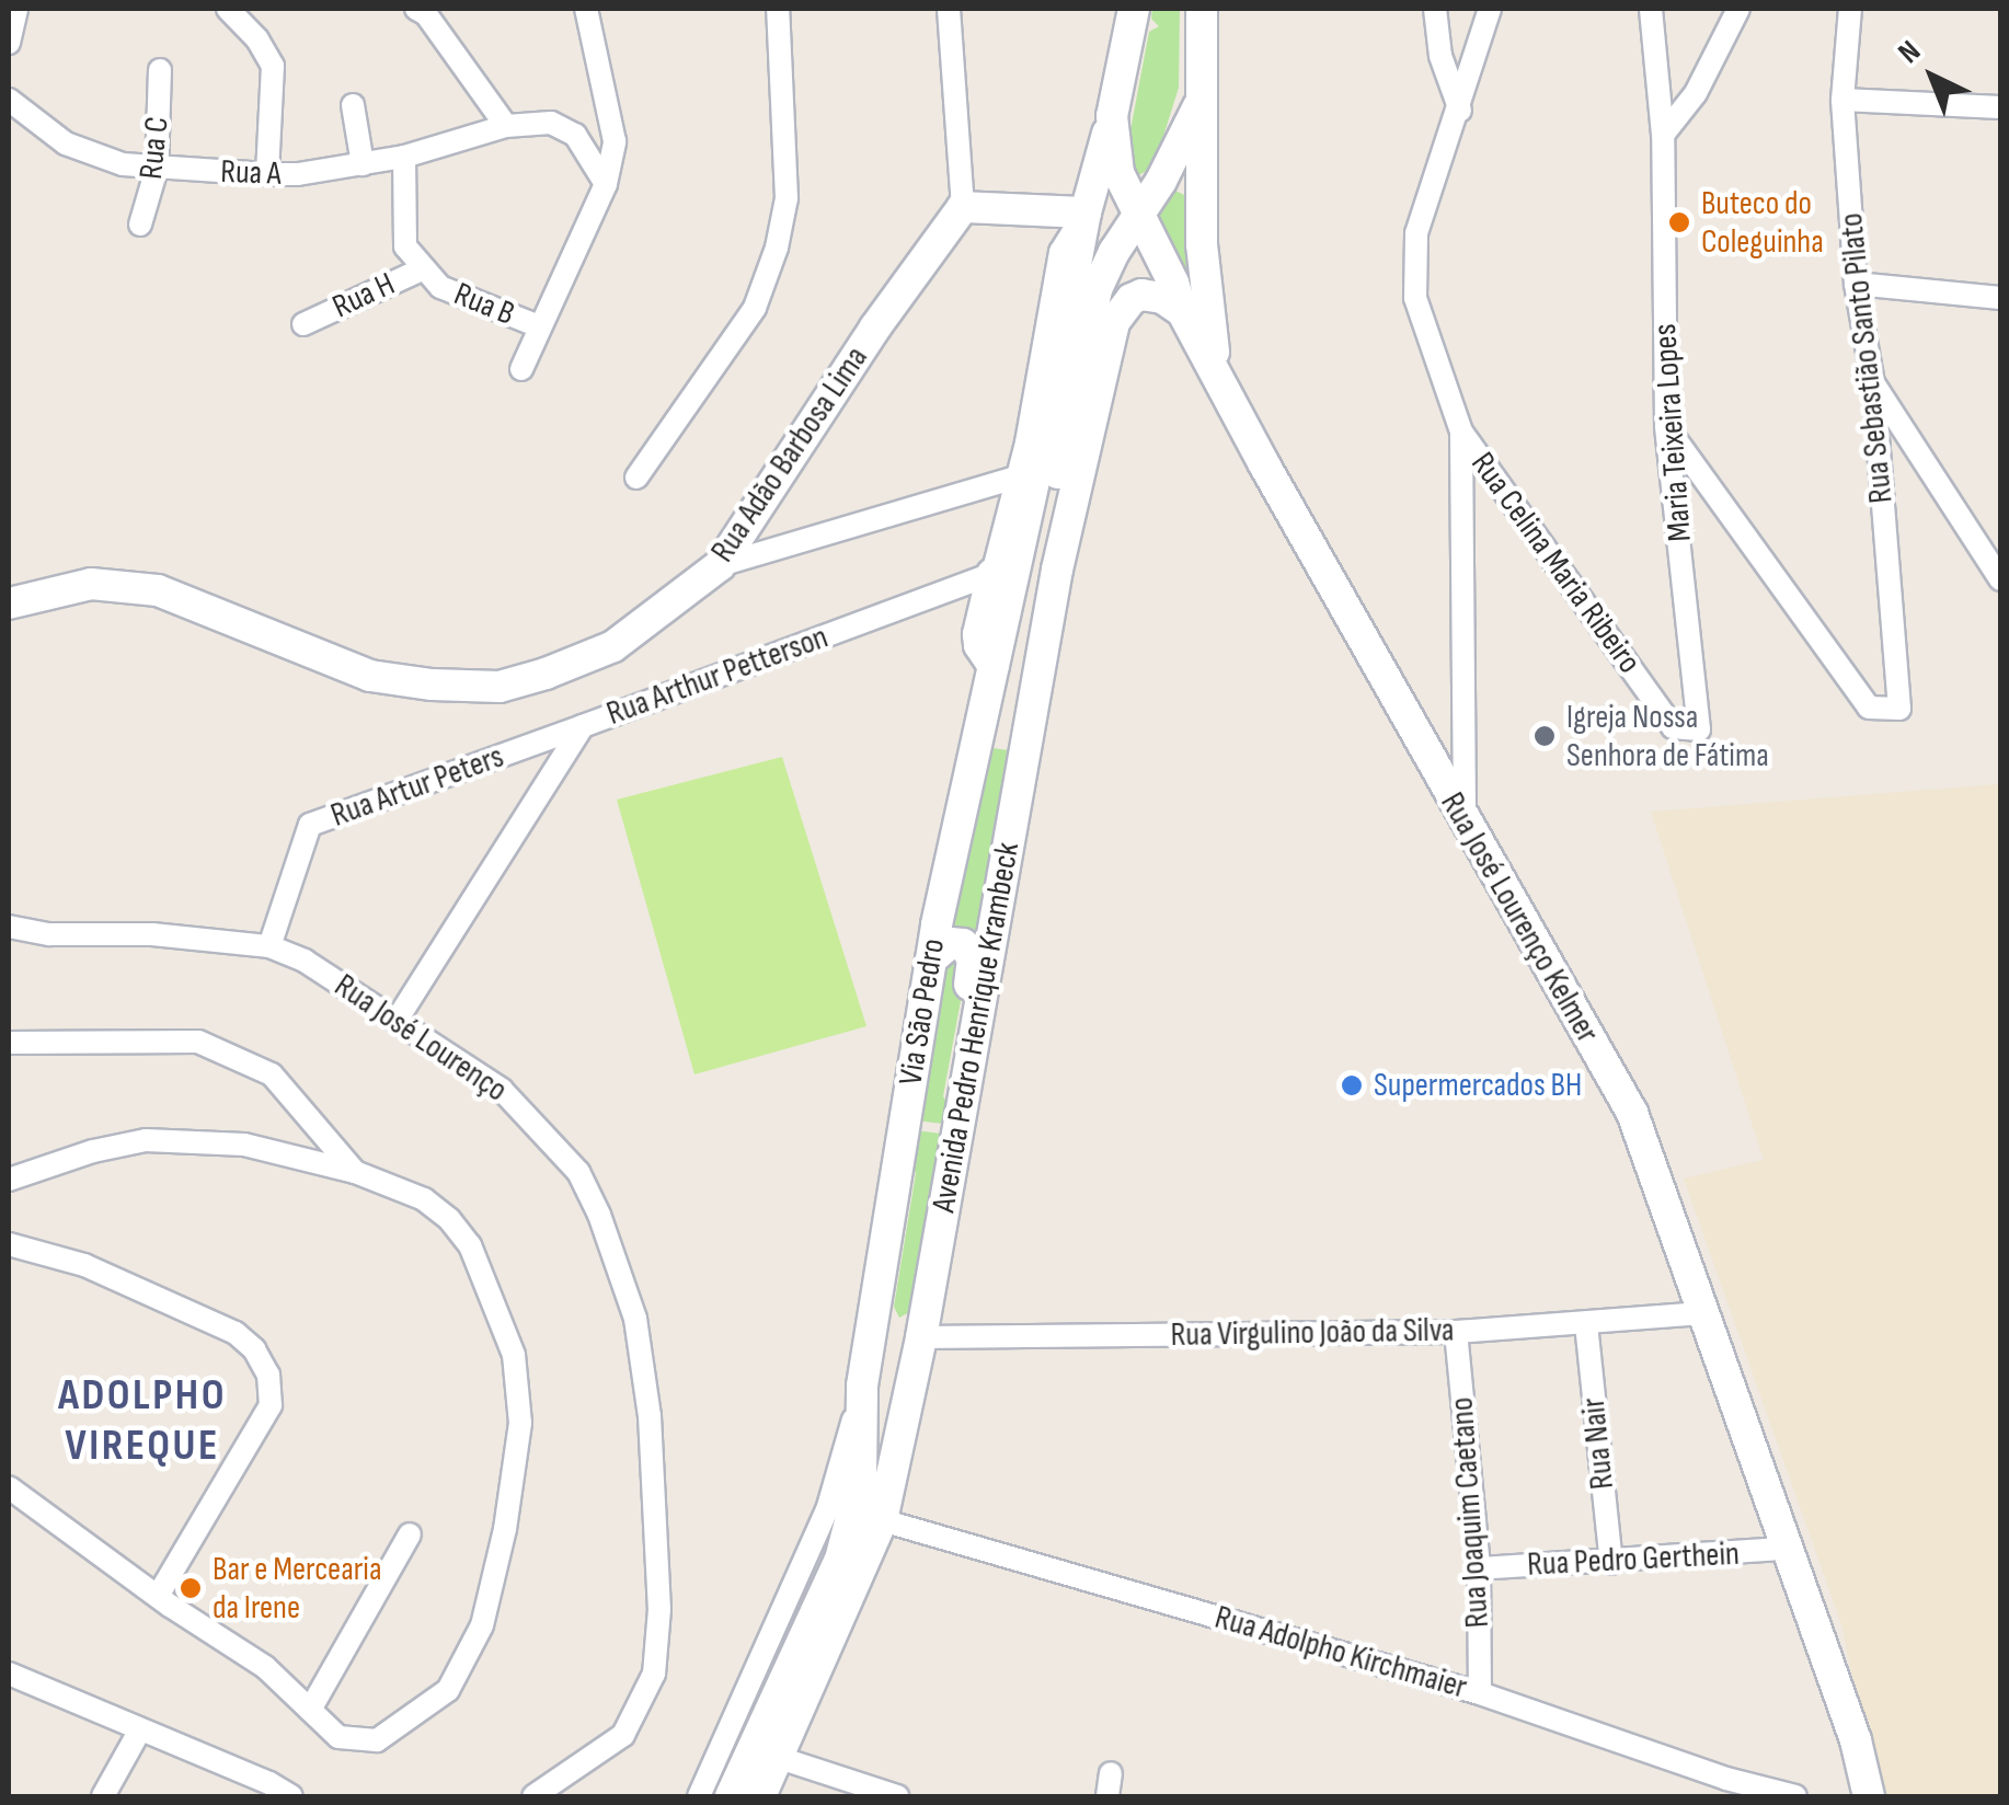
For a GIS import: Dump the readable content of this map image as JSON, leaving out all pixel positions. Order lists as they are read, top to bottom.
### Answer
{
  "streets": {
    "main road": [
      "Rua Adão Barbosa Lima",
      "Rua José Lourenço Kelmer",
      "Via São Pedro",
      "Avenida Pedro Henrique Krambeck"
    ],
    "street": [
      "Rua C",
      "Rua A",
      "Rua H",
      "Rua B",
      "Rua Sebastião Santo Pilato",
      "Maria Teixeira Lopes",
      "Rua Celina Maria Ribeiro",
      "Rua Arthur Petterson",
      "Rua Artur Peters",
      "Rua José Lourenço",
      "Rua Virgulino João da Silva",
      "Rua Nair",
      "Rua Joaquim Caetano",
      "Rua Pedro Gerthein",
      "Rua Adolpho Kirchmaier"
    ]
  },
  "crossings": [
    ["Rua C", "Rua A"],
    ["Rua A", "Rua H"],
    ["Rua A", "Rua B"],
    ["Rua H", "Rua B"],
    ["Rua Sebastião Santo Pilato", "Maria Teixeira Lopes"],
    ["Maria Teixeira Lopes", "Rua Celina Maria Ribeiro"],
    ["Rua Arthur Petterson", "Rua Artur Peters"],
    ["Rua Arthur Petterson", "Rua José Lourenço"],
    ["Rua Artur Peters", "Rua José Lourenço"],
    ["Rua José Lourenço Kelmer", "Avenida Pedro Henrique Krambeck"],
    ["Rua José Lourenço Kelmer", "Rua Virgulino João da Silva"],
    ["Rua José Lourenço Kelmer", "Rua Pedro Gerthein"],
    ["Avenida Pedro Henrique Krambeck", "Rua Virgulino João da Silva"],
    ["Avenida Pedro Henrique Krambeck", "Rua Adolpho Kirchmaier"],
    ["Rua Virgulino João da Silva", "Rua Nair"],
    ["Rua Virgulino João da Silva", "Rua Joaquim Caetano"],
    ["Rua Nair", "Rua Pedro Gerthein"],
    ["Rua Joaquim Caetano", "Rua Pedro Gerthein"],
    ["Rua Joaquim Caetano", "Rua Adolpho Kirchmaier"]
  ],
  "districts": ["ADOLPHO VIREQUE"],
  "places": [
    "Buteco do Coleguinha",
    "Igreja Nossa Senhora de Fátima",
    "Supermercados BH",
    "Bar e Mercearia da Irene"
  ],
  "north": "top left"
}
